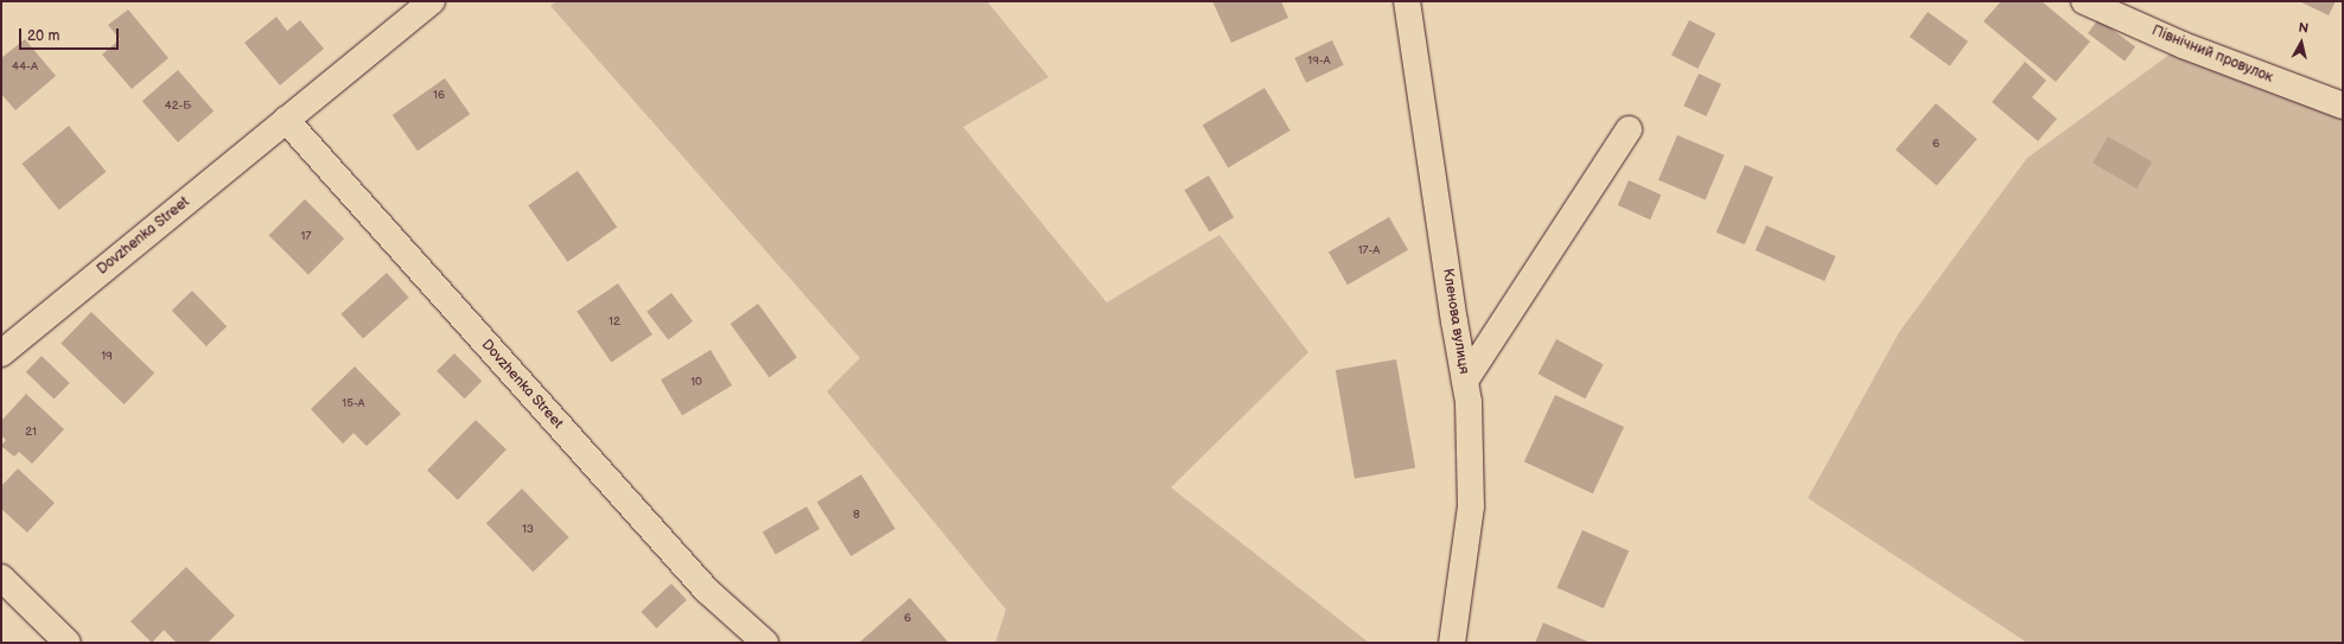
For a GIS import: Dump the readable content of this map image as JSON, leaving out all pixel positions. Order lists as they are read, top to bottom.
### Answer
{
  "streets": {
    "street": ["Північний провулок", "Dovzhenka Street", "Кленова вулиця"]
  },
  "house_numbers": [
    "19-А",
    "44-А",
    "16",
    "42-Б",
    "6",
    "17",
    "17-А",
    "12",
    "19",
    "10",
    "15-А",
    "21",
    "8",
    "13",
    "6"
  ],
  "scale_bar": "20 m",
  "north": "top"
}
